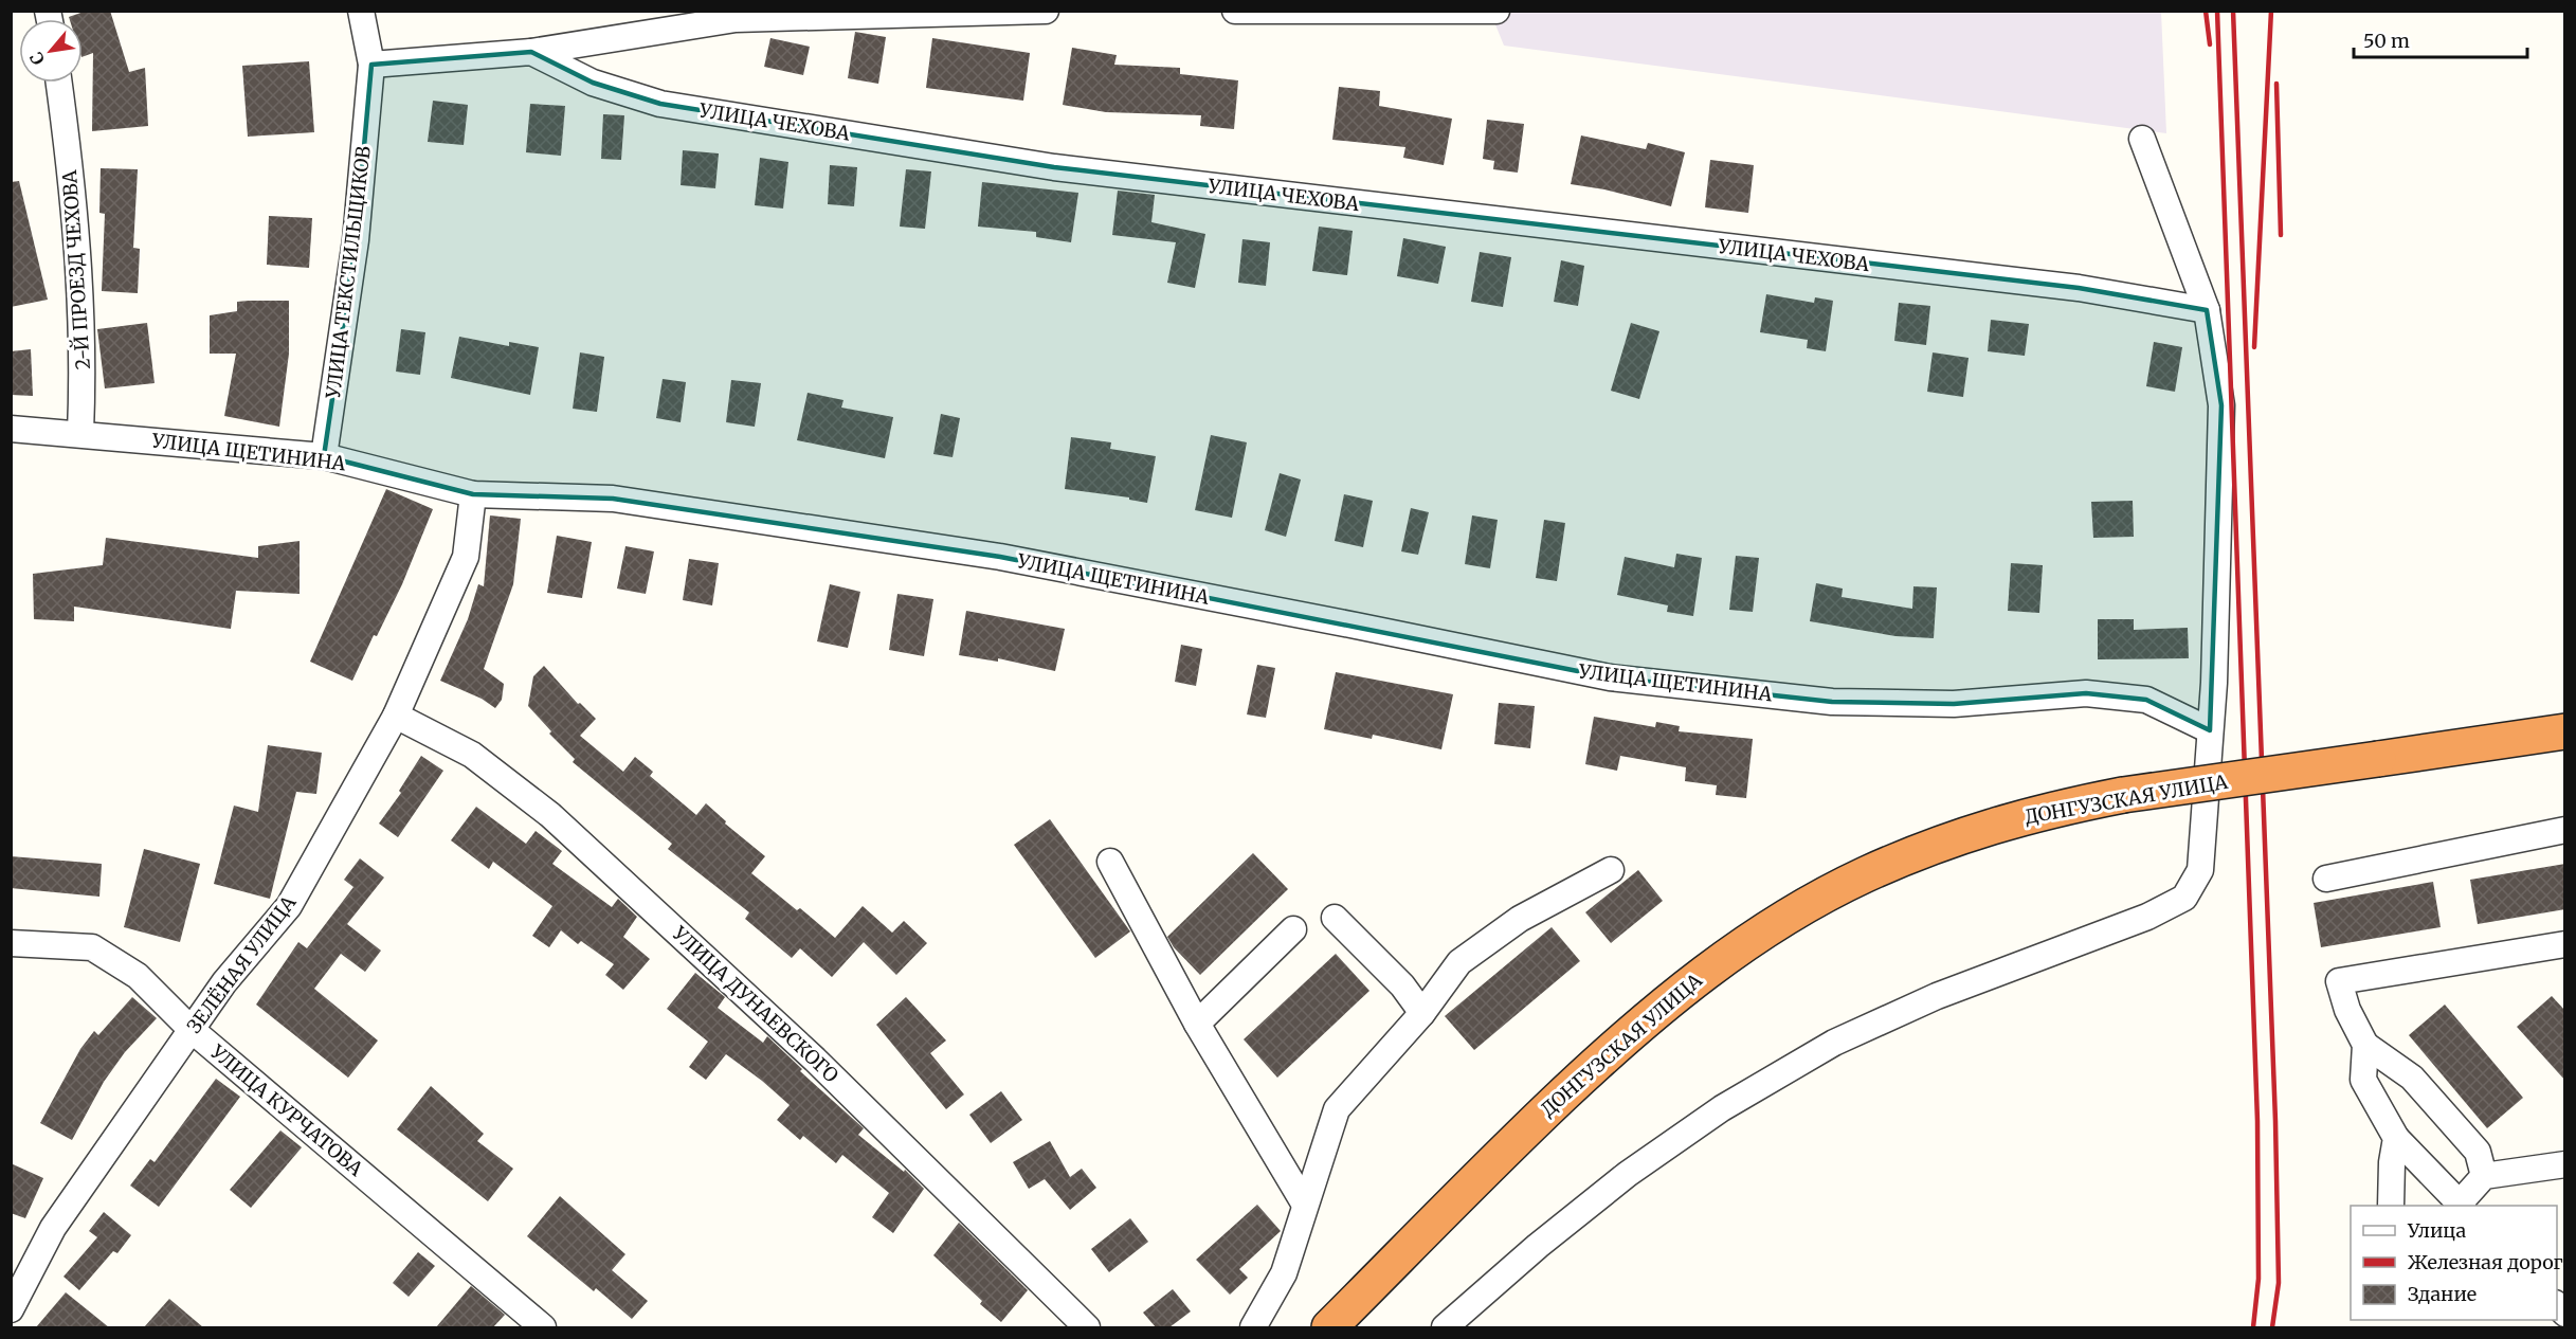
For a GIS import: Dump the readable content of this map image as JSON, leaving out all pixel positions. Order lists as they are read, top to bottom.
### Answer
{
  "streets": {
    "highway": ["ДОНГУЗСКАЯ УЛИЦА"],
    "street": [
      "УЛИЦА ЧЕХОВА",
      "2-Й ПРОЕЗД ЧЕХОВА",
      "УЛИЦА ТЕКСТИЛЬЩИКОВ",
      "УЛИЦА ЩЕТИНИНА",
      "ЗЕЛЁНАЯ УЛИЦА",
      "УЛИЦА ДУНАЕВСКОГО",
      "УЛИЦА КУРЧАТОВА"
    ]
  },
  "crossings": [
    ["2-Й ПРОЕЗД ЧЕХОВА", "УЛИЦА ЩЕТИНИНА"],
    ["УЛИЦА ТЕКСТИЛЬЩИКОВ", "УЛИЦА ЩЕТИНИНА"],
    ["УЛИЦА ЩЕТИНИНА", "ЗЕЛЁНАЯ УЛИЦА"],
    ["ЗЕЛЁНАЯ УЛИЦА", "УЛИЦА ДУНАЕВСКОГО"],
    ["ЗЕЛЁНАЯ УЛИЦА", "УЛИЦА КУРЧАТОВА"]
  ],
  "legend": ["Улица", "Железная дорога", "Здание"],
  "scale_bar": "50 m",
  "north": "bottom left"
}
